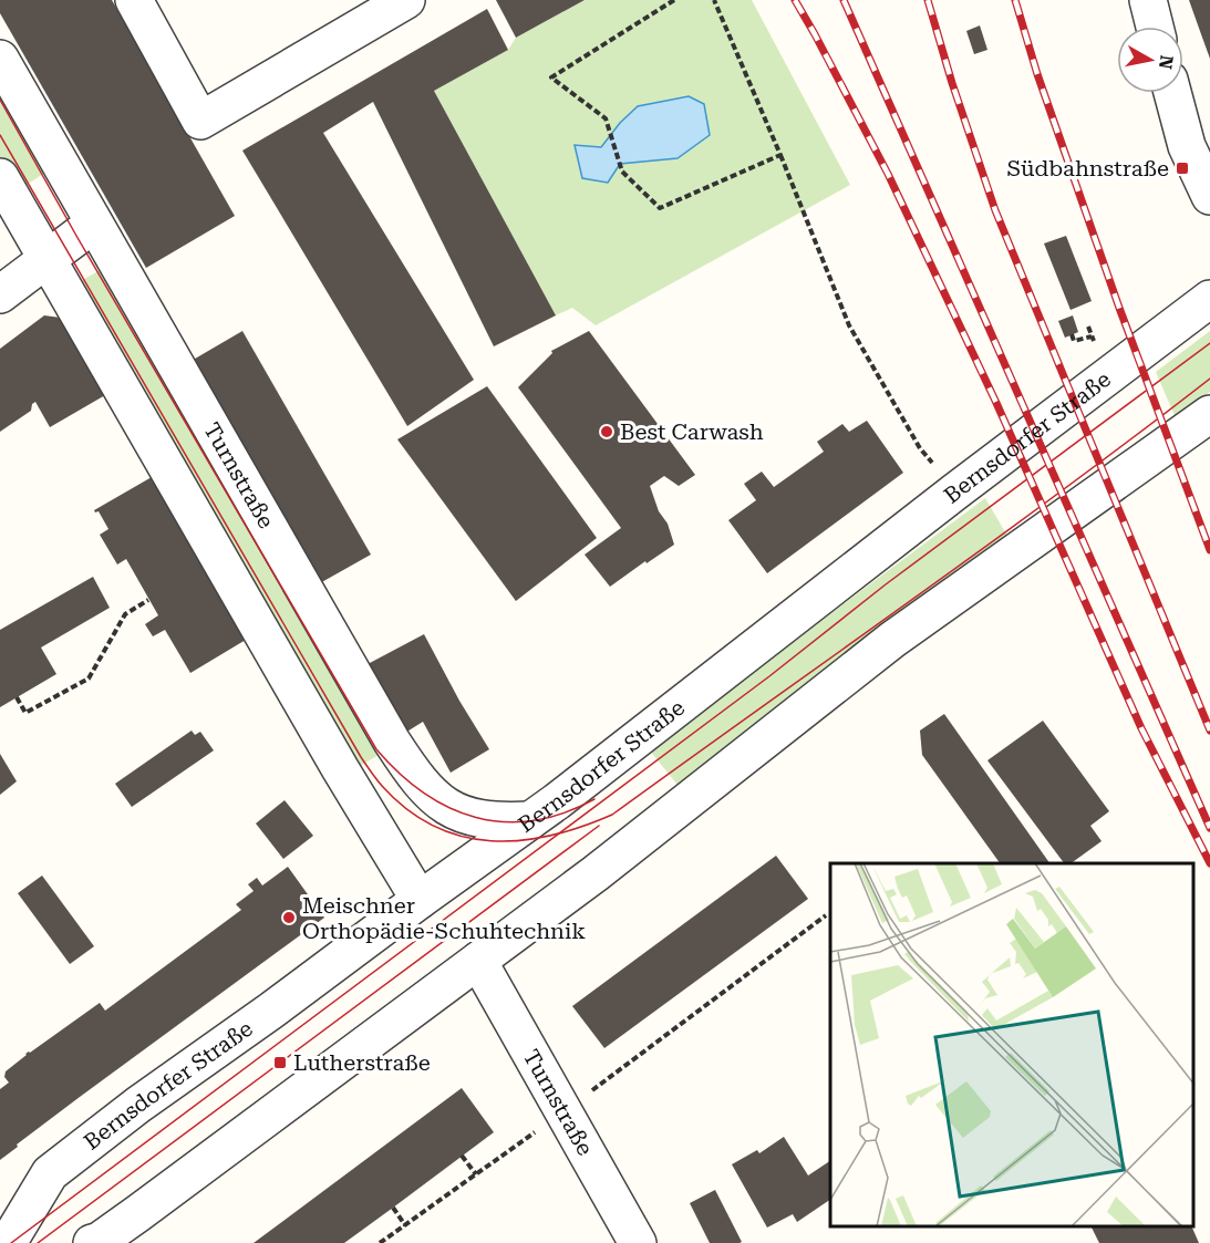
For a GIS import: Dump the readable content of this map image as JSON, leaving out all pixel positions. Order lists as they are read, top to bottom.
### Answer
{
  "streets": {
    "street": ["Bernsdorfer Straße", "Turnstraße"]
  },
  "crossings": [
    ["Bernsdorfer Straße", "Turnstraße"]
  ],
  "places": {
    "transit": ["Südbahnstraße", "Lutherstraße"],
    "other": ["Best Carwash", "Meischner Orthopädie-Schuhtechnik"]
  },
  "north": "right"
}
